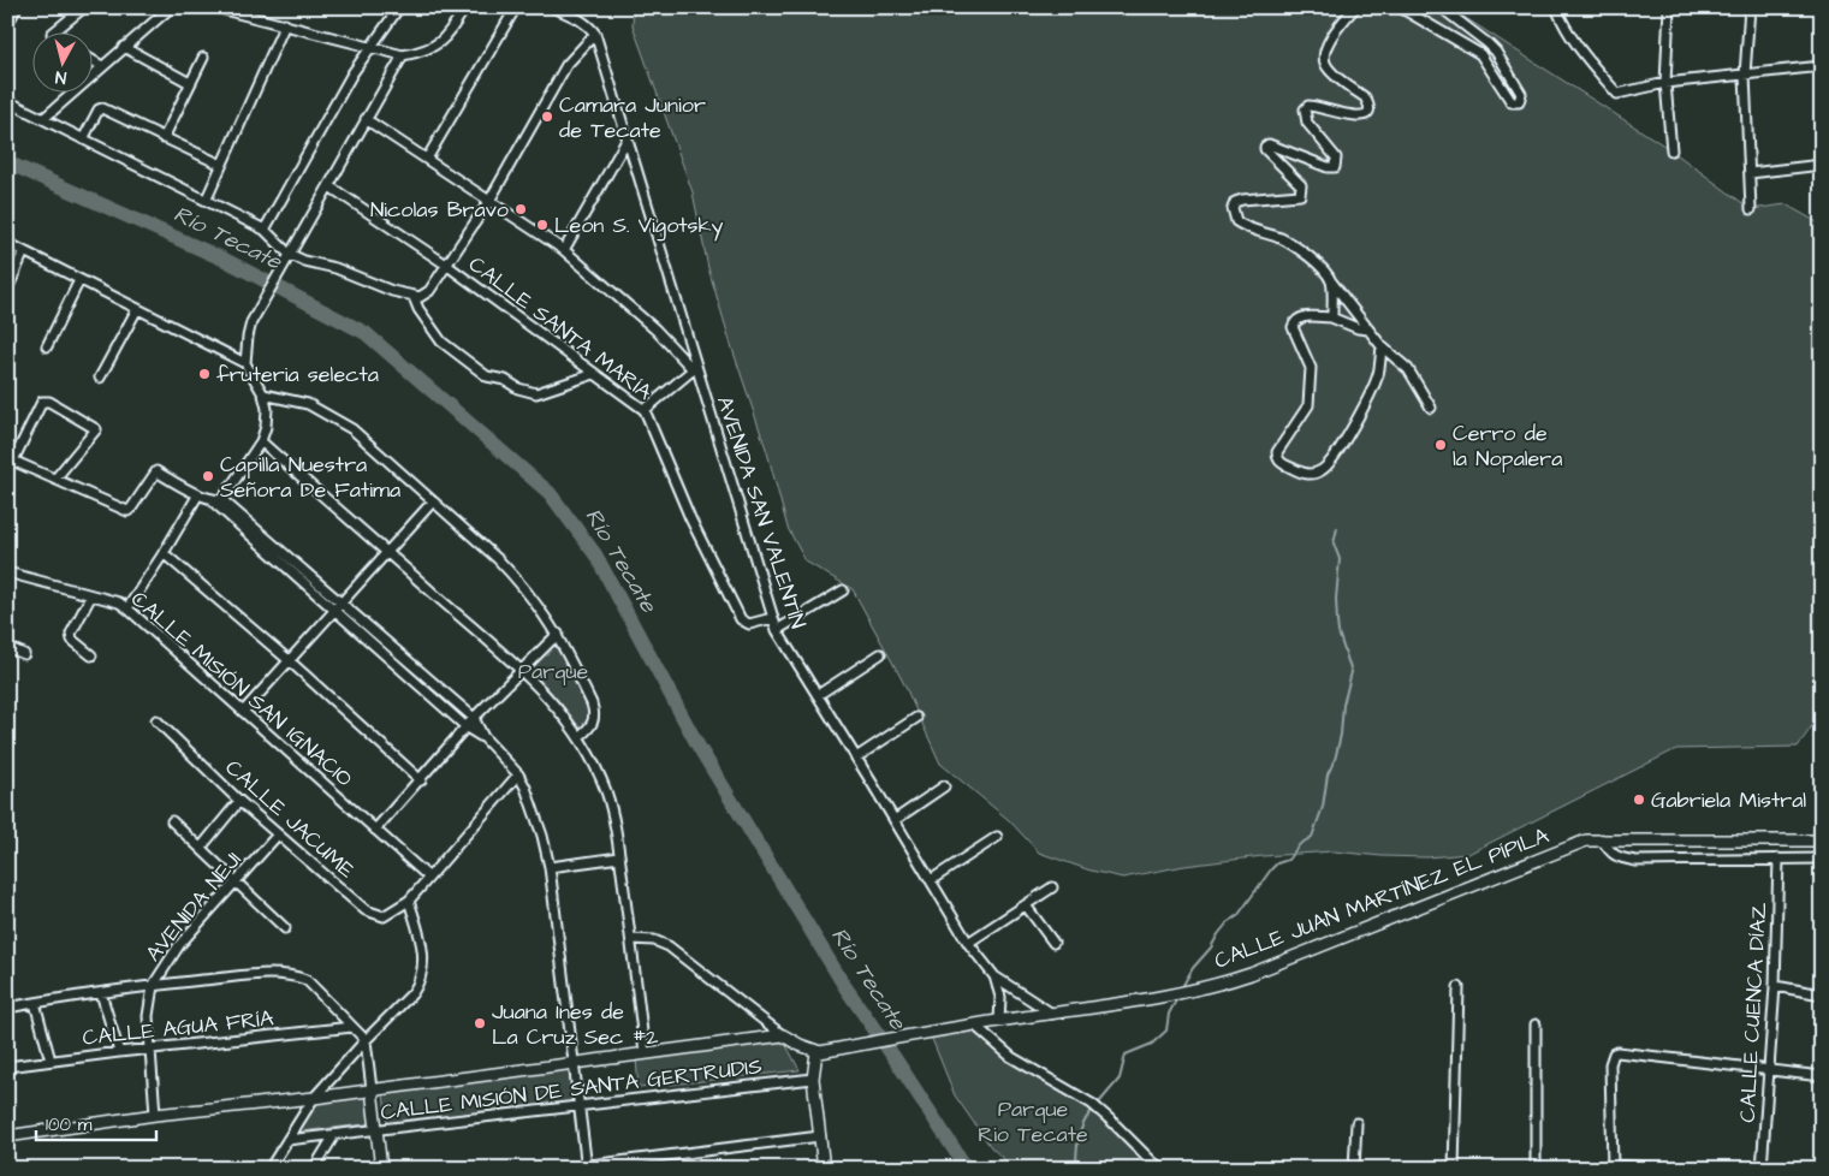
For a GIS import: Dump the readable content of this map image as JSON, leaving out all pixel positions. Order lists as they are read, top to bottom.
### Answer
{
  "streets": {
    "main road": ["CALLE JUAN MARTÍNEZ EL PÍPILA"],
    "street": [
      "CALLE SANTA MARÍA",
      "AVENIDA SAN VALENTÍN",
      "CALLE MISIÓN SAN IGNACIO",
      "CALLE JACUME",
      "AVENIDA NEJI",
      "CALLE CUENCA DÍAZ",
      "CALLE AGUA FRÍA",
      "CALLE MISIÓN DE SANTA GERTRUDIS"
    ]
  },
  "crossings": [
    ["CALLE SANTA MARÍA", "AVENIDA SAN VALENTÍN"],
    ["AVENIDA SAN VALENTÍN", "CALLE JUAN MARTÍNEZ EL PÍPILA"],
    ["CALLE JACUME", "AVENIDA NEJI"],
    ["AVENIDA NEJI", "CALLE AGUA FRÍA"]
  ],
  "water": ["Río Tecate"],
  "parks": ["Parque", "Parque Rio Tecate"],
  "places": [
    "Camara Junior de Tecate",
    "Nicolas Bravo",
    "Leon S. Vigotsky",
    "fruteria selecta",
    "Cerro de la Nopalera",
    "Capilla Nuestra Señora De Fatima",
    "Gabriela Mistral",
    "Juana Ines de La Cruz Sec #2"
  ],
  "scale_bar": "100 m",
  "north": "bottom"
}
